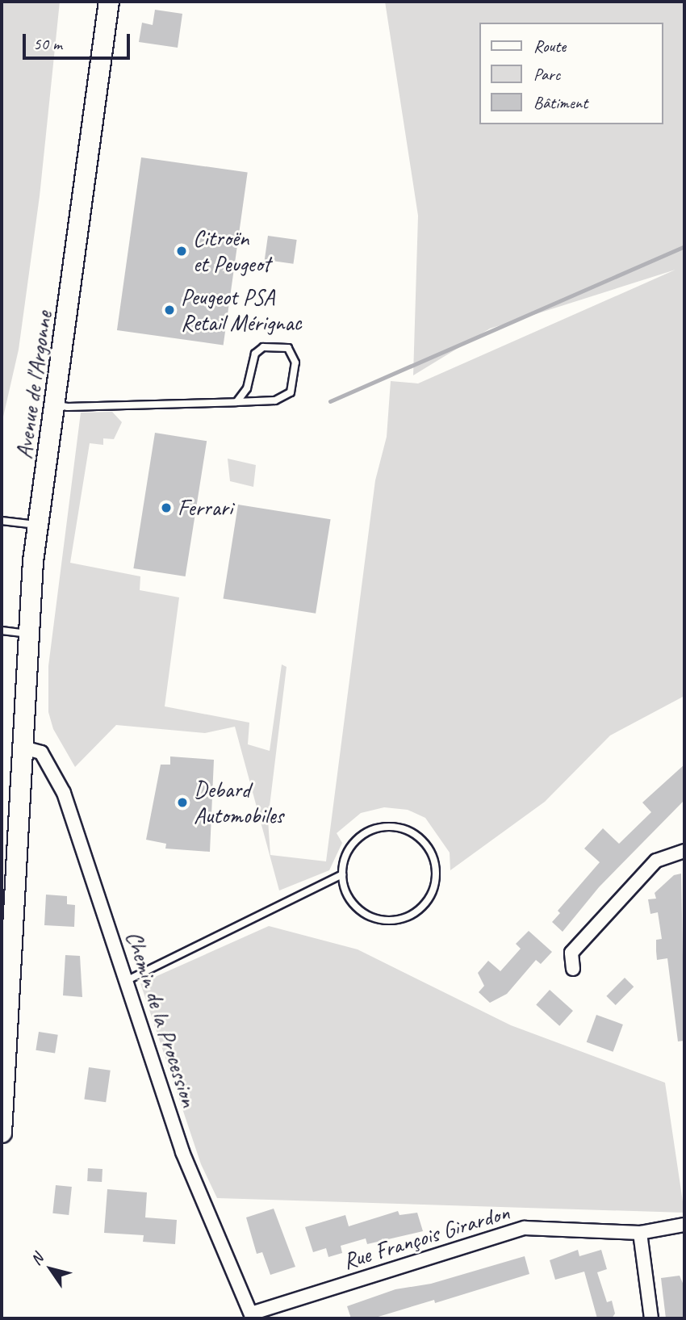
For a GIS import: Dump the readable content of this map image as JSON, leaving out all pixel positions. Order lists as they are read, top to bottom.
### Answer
{
  "streets": {
    "main road": ["Avenue de l'Argonne"],
    "street": ["Chemin de la Procession", "Rue François Girardon"]
  },
  "crossings": [
    ["Avenue de l'Argonne", "Chemin de la Procession"],
    ["Chemin de la Procession", "Rue François Girardon"]
  ],
  "places": [
    "Citroën et Peugeot",
    "Peugeot PSA Retail Mérignac",
    "Ferrari",
    "Debard Automobiles"
  ],
  "legend": ["Route", "Parc", "Bâtiment"],
  "scale_bar": "50 m",
  "north": "top left"
}
